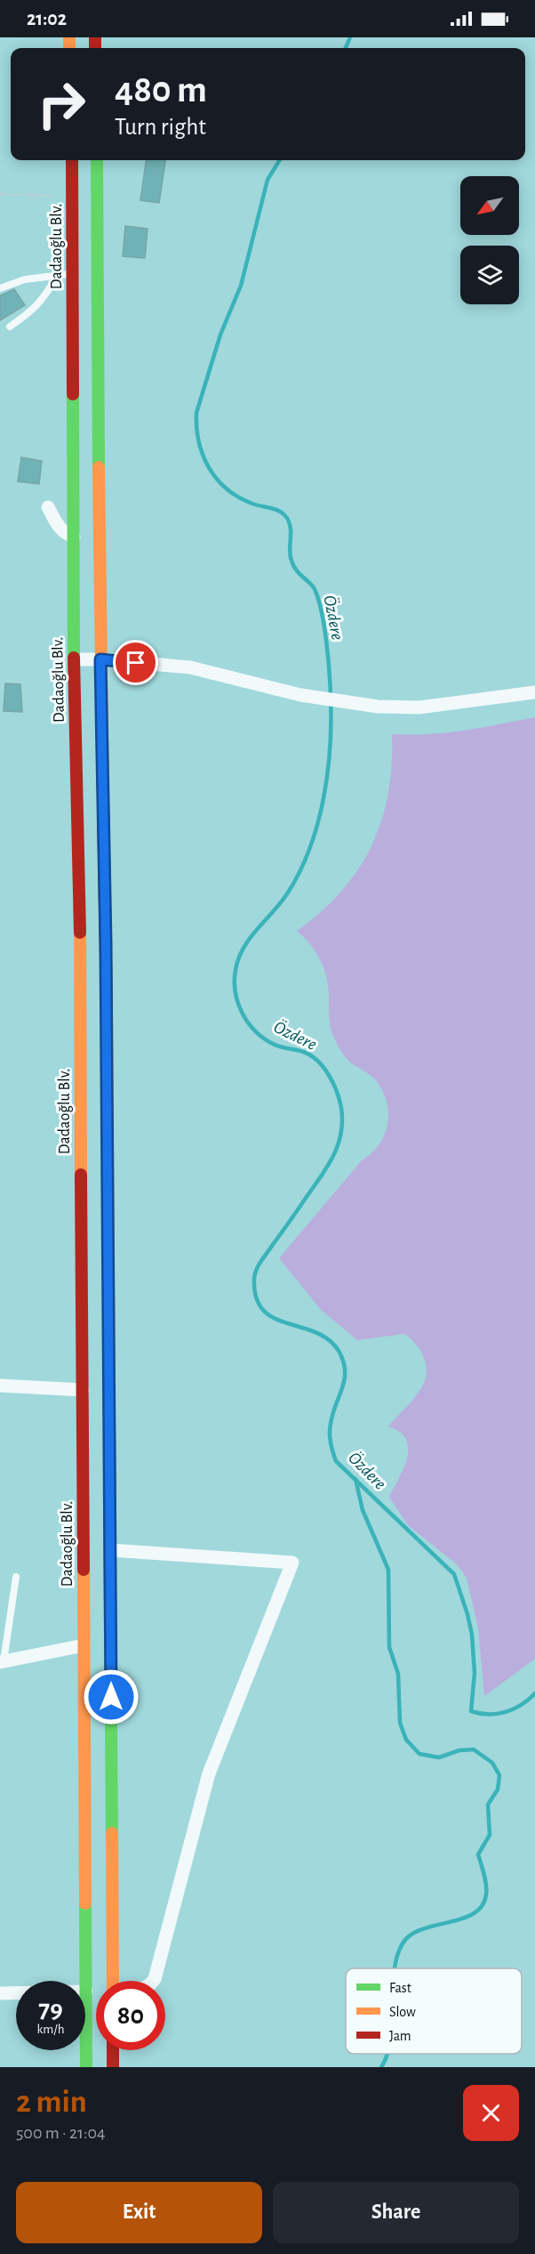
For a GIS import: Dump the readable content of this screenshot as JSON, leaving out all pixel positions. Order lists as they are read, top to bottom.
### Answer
{
  "streets": {
    "highway": ["Dadaoğlu Blv."]
  },
  "water": ["Özdere"],
  "legend": ["Fast", "Slow", "Jam"],
  "north": "bottom left",
  "page": {
    "status": "21:02",
    "turn": ["480 m", "Turn right"],
    "speed": "79 km/h",
    "limit": "80",
    "heading": ["2 min", "500 m · 21:04"],
    "buttons": ["Exit", "Share"]
  }
}
